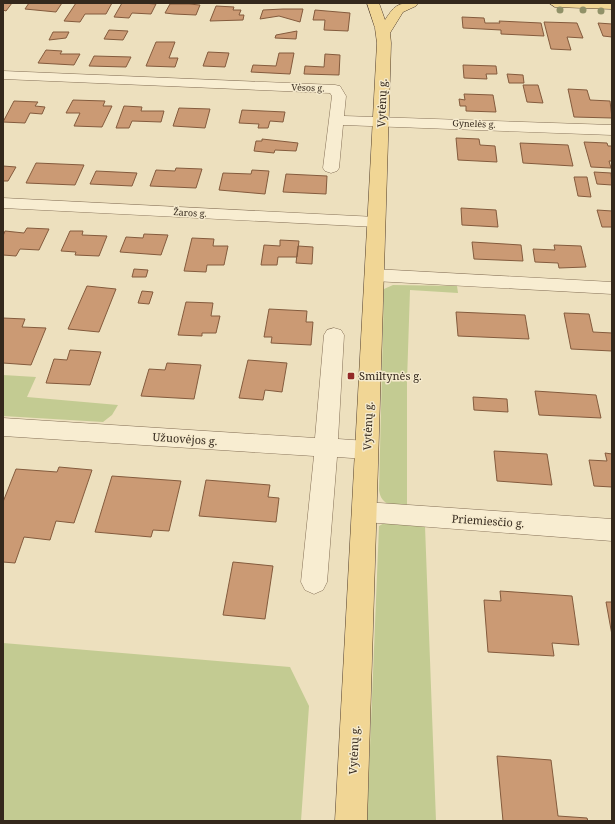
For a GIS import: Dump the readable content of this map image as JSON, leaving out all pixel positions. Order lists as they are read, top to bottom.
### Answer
{
  "streets": {
    "main road": ["Vytėnų g."],
    "street": [
      "Vėsos g.",
      "Gynelės g.",
      "Žaros g.",
      "Užuovėjos g.",
      "Priemiesčio g."
    ]
  },
  "crossings": [
    ["Vytėnų g.", "Gynelės g."],
    ["Vytėnų g.", "Žaros g."],
    ["Vytėnų g.", "Užuovėjos g."],
    ["Vytėnų g.", "Priemiesčio g."]
  ],
  "places": {
    "transit": ["Smiltynės g."]
  }
}
